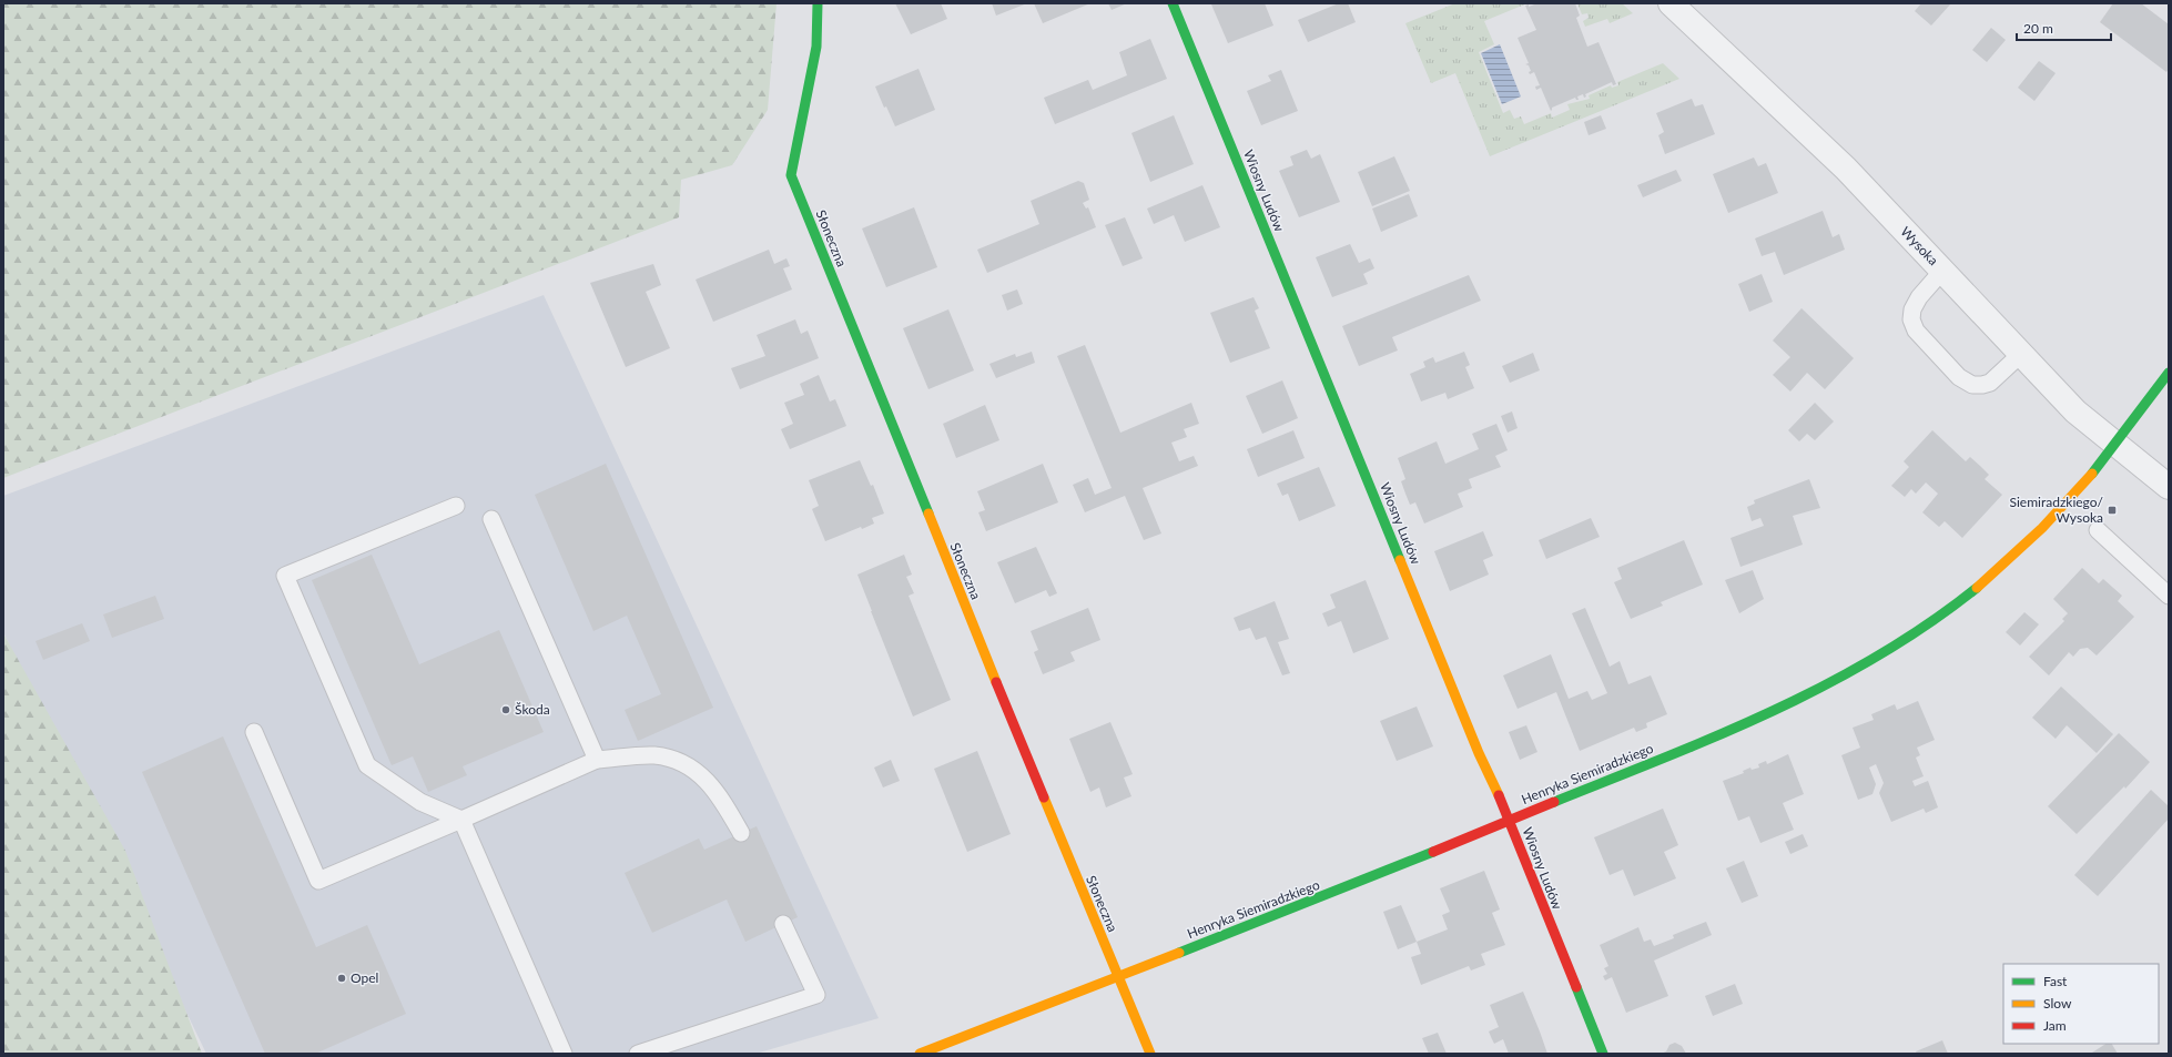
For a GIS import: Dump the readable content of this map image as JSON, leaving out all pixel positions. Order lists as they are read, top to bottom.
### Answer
{
  "streets": {
    "street": [
      "Wiosny Ludów",
      "Słoneczna",
      "Wysoka",
      "Henryka Siemiradzkiego"
    ]
  },
  "crossings": [
    ["Wiosny Ludów", "Henryka Siemiradzkiego"],
    ["Słoneczna", "Henryka Siemiradzkiego"],
    ["Wysoka", "Henryka Siemiradzkiego"]
  ],
  "places": {
    "transit": ["Siemiradzkiego/ Wysoka"],
    "other": ["Škoda", "Opel"]
  },
  "legend": ["Fast", "Slow", "Jam"],
  "scale_bar": "20 m"
}
